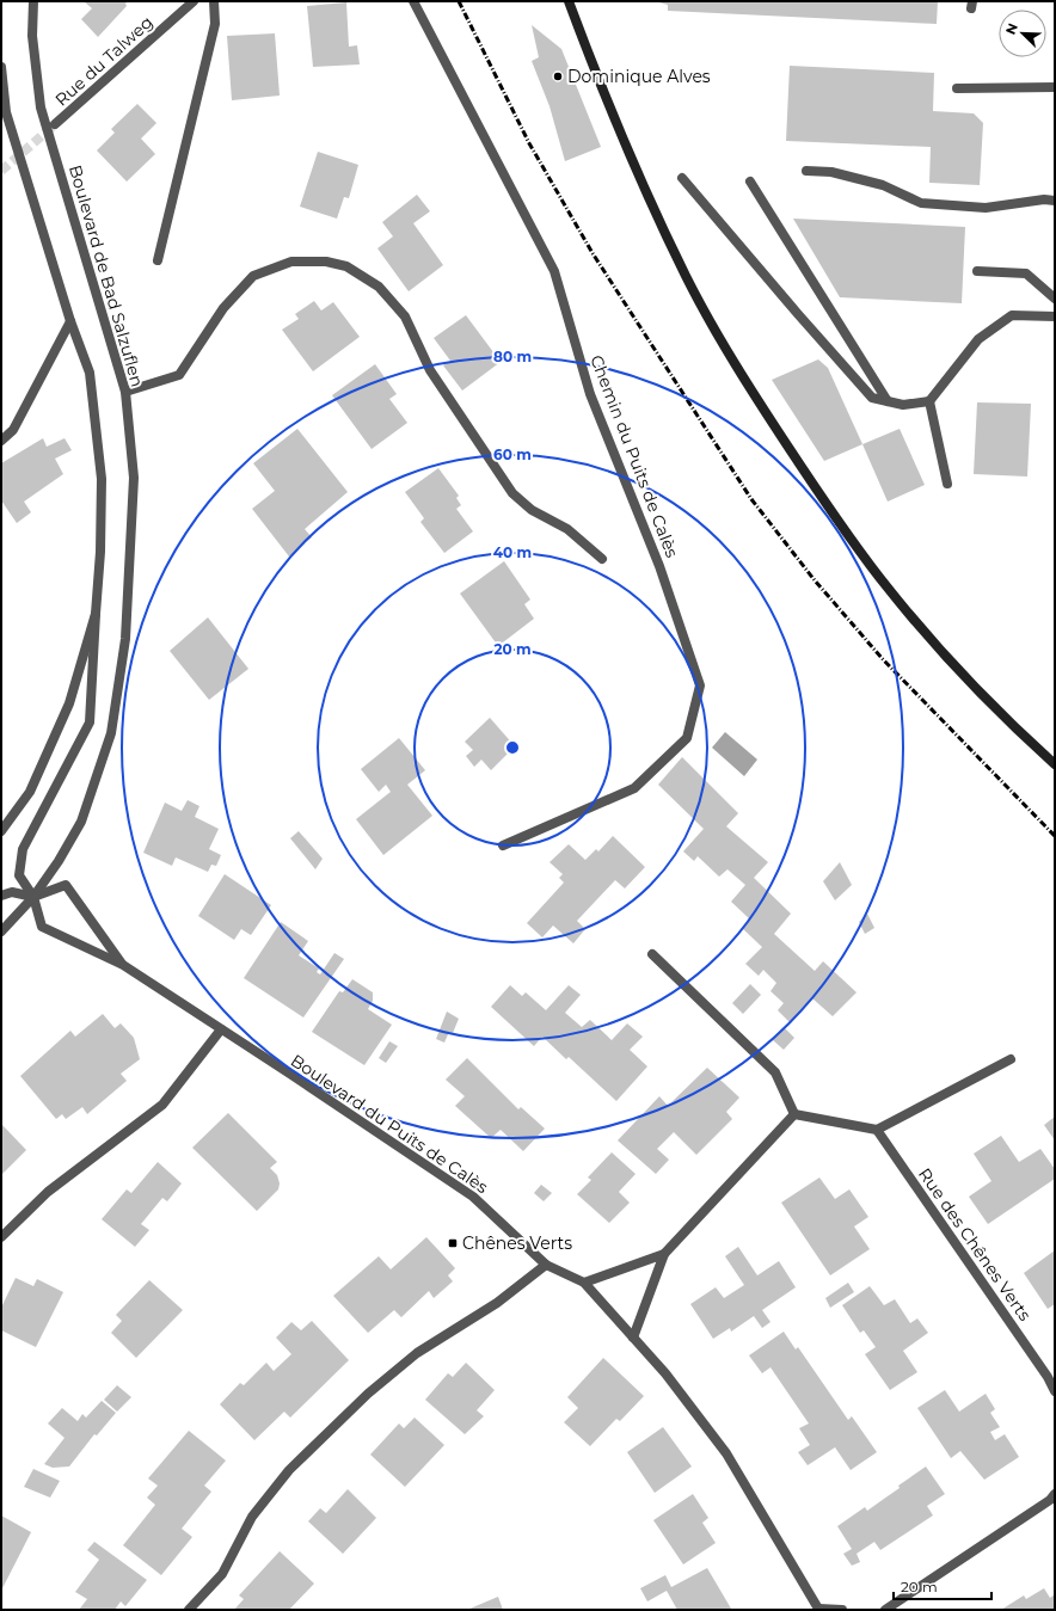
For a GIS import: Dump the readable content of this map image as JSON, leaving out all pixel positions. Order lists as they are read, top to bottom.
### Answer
{
  "streets": {
    "street": [
      "Rue du Talweg",
      "Boulevard de Bad Salzuflen",
      "Chemin du Puits de Calès",
      "Boulevard du Puits de Calès",
      "Rue des Chênes Verts"
    ]
  },
  "crossings": [
    ["Boulevard de Bad Salzuflen", "Boulevard du Puits de Calès"]
  ],
  "places": {
    "other": ["Dominique Alves"],
    "transit": ["Chênes Verts"]
  },
  "scale_bar": "20 m",
  "north": "top left",
  "rings": [
    "80 m",
    "60 m",
    "40 m",
    "20 m"
  ]
}
